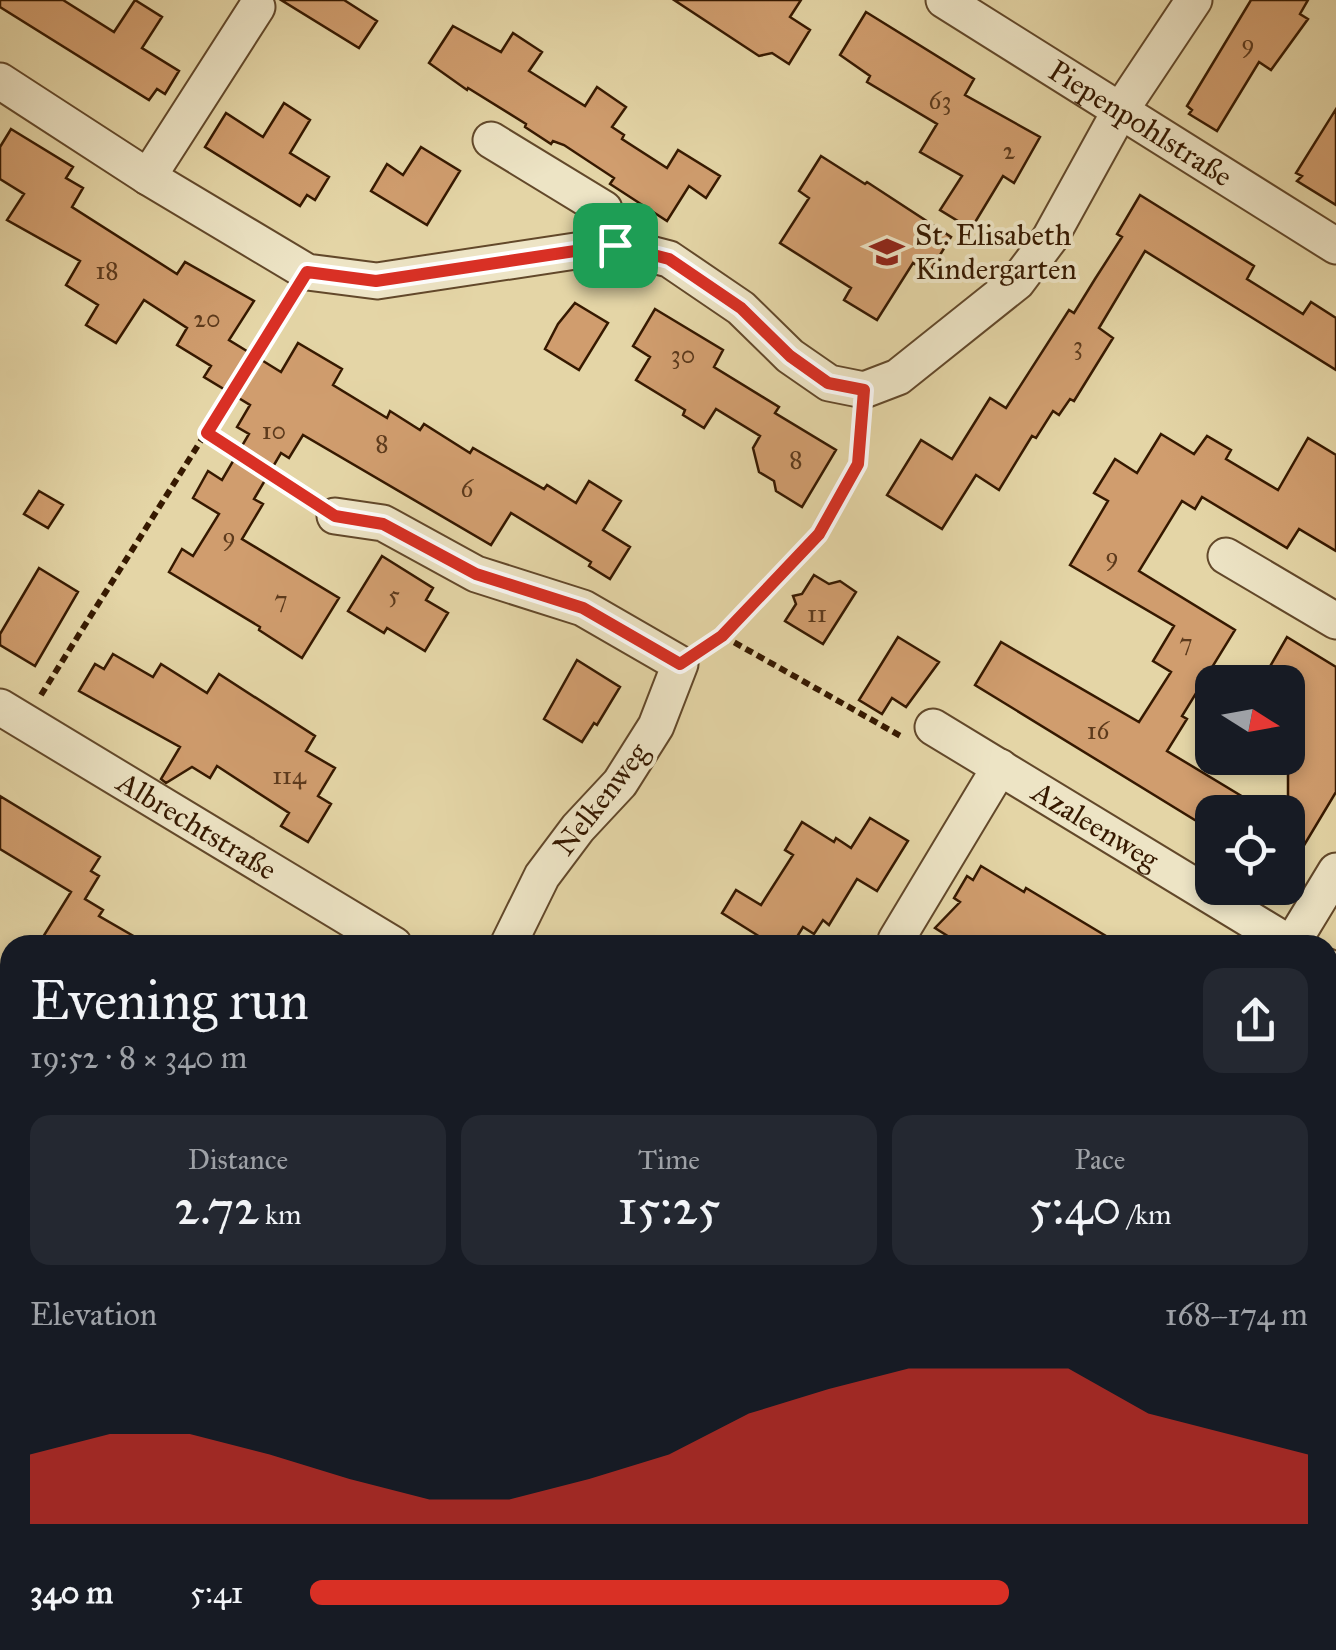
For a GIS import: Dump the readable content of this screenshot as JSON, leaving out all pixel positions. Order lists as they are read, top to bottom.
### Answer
{
  "streets": {
    "street": [
      "Piepenpohlstraße",
      "Nelkenweg",
      "Azaleenweg",
      "Albrechtstraße"
    ]
  },
  "places": {
    "school or university": ["St. Elisabeth Kindergarten"]
  },
  "house_numbers": [
    "9",
    "63",
    "2",
    "18",
    "20",
    "3",
    "30",
    "10",
    "8",
    "8",
    "6",
    "9",
    "9",
    "5",
    "7",
    "11",
    "7",
    "16",
    "114"
  ],
  "north": "right",
  "page": {
    "heading": ["Evening run", "19:52 · 8 × 340 m"],
    "stats": [
      ["Distance", "2.72 km"],
      ["Time", "15:25"],
      ["Pace", "5:40 /km"]
    ],
    "chart": ["Elevation", "168–174 m"],
    "list": [
      {
        "name": "340 m",
        "note": "5:41"
      }
    ]
  }
}
